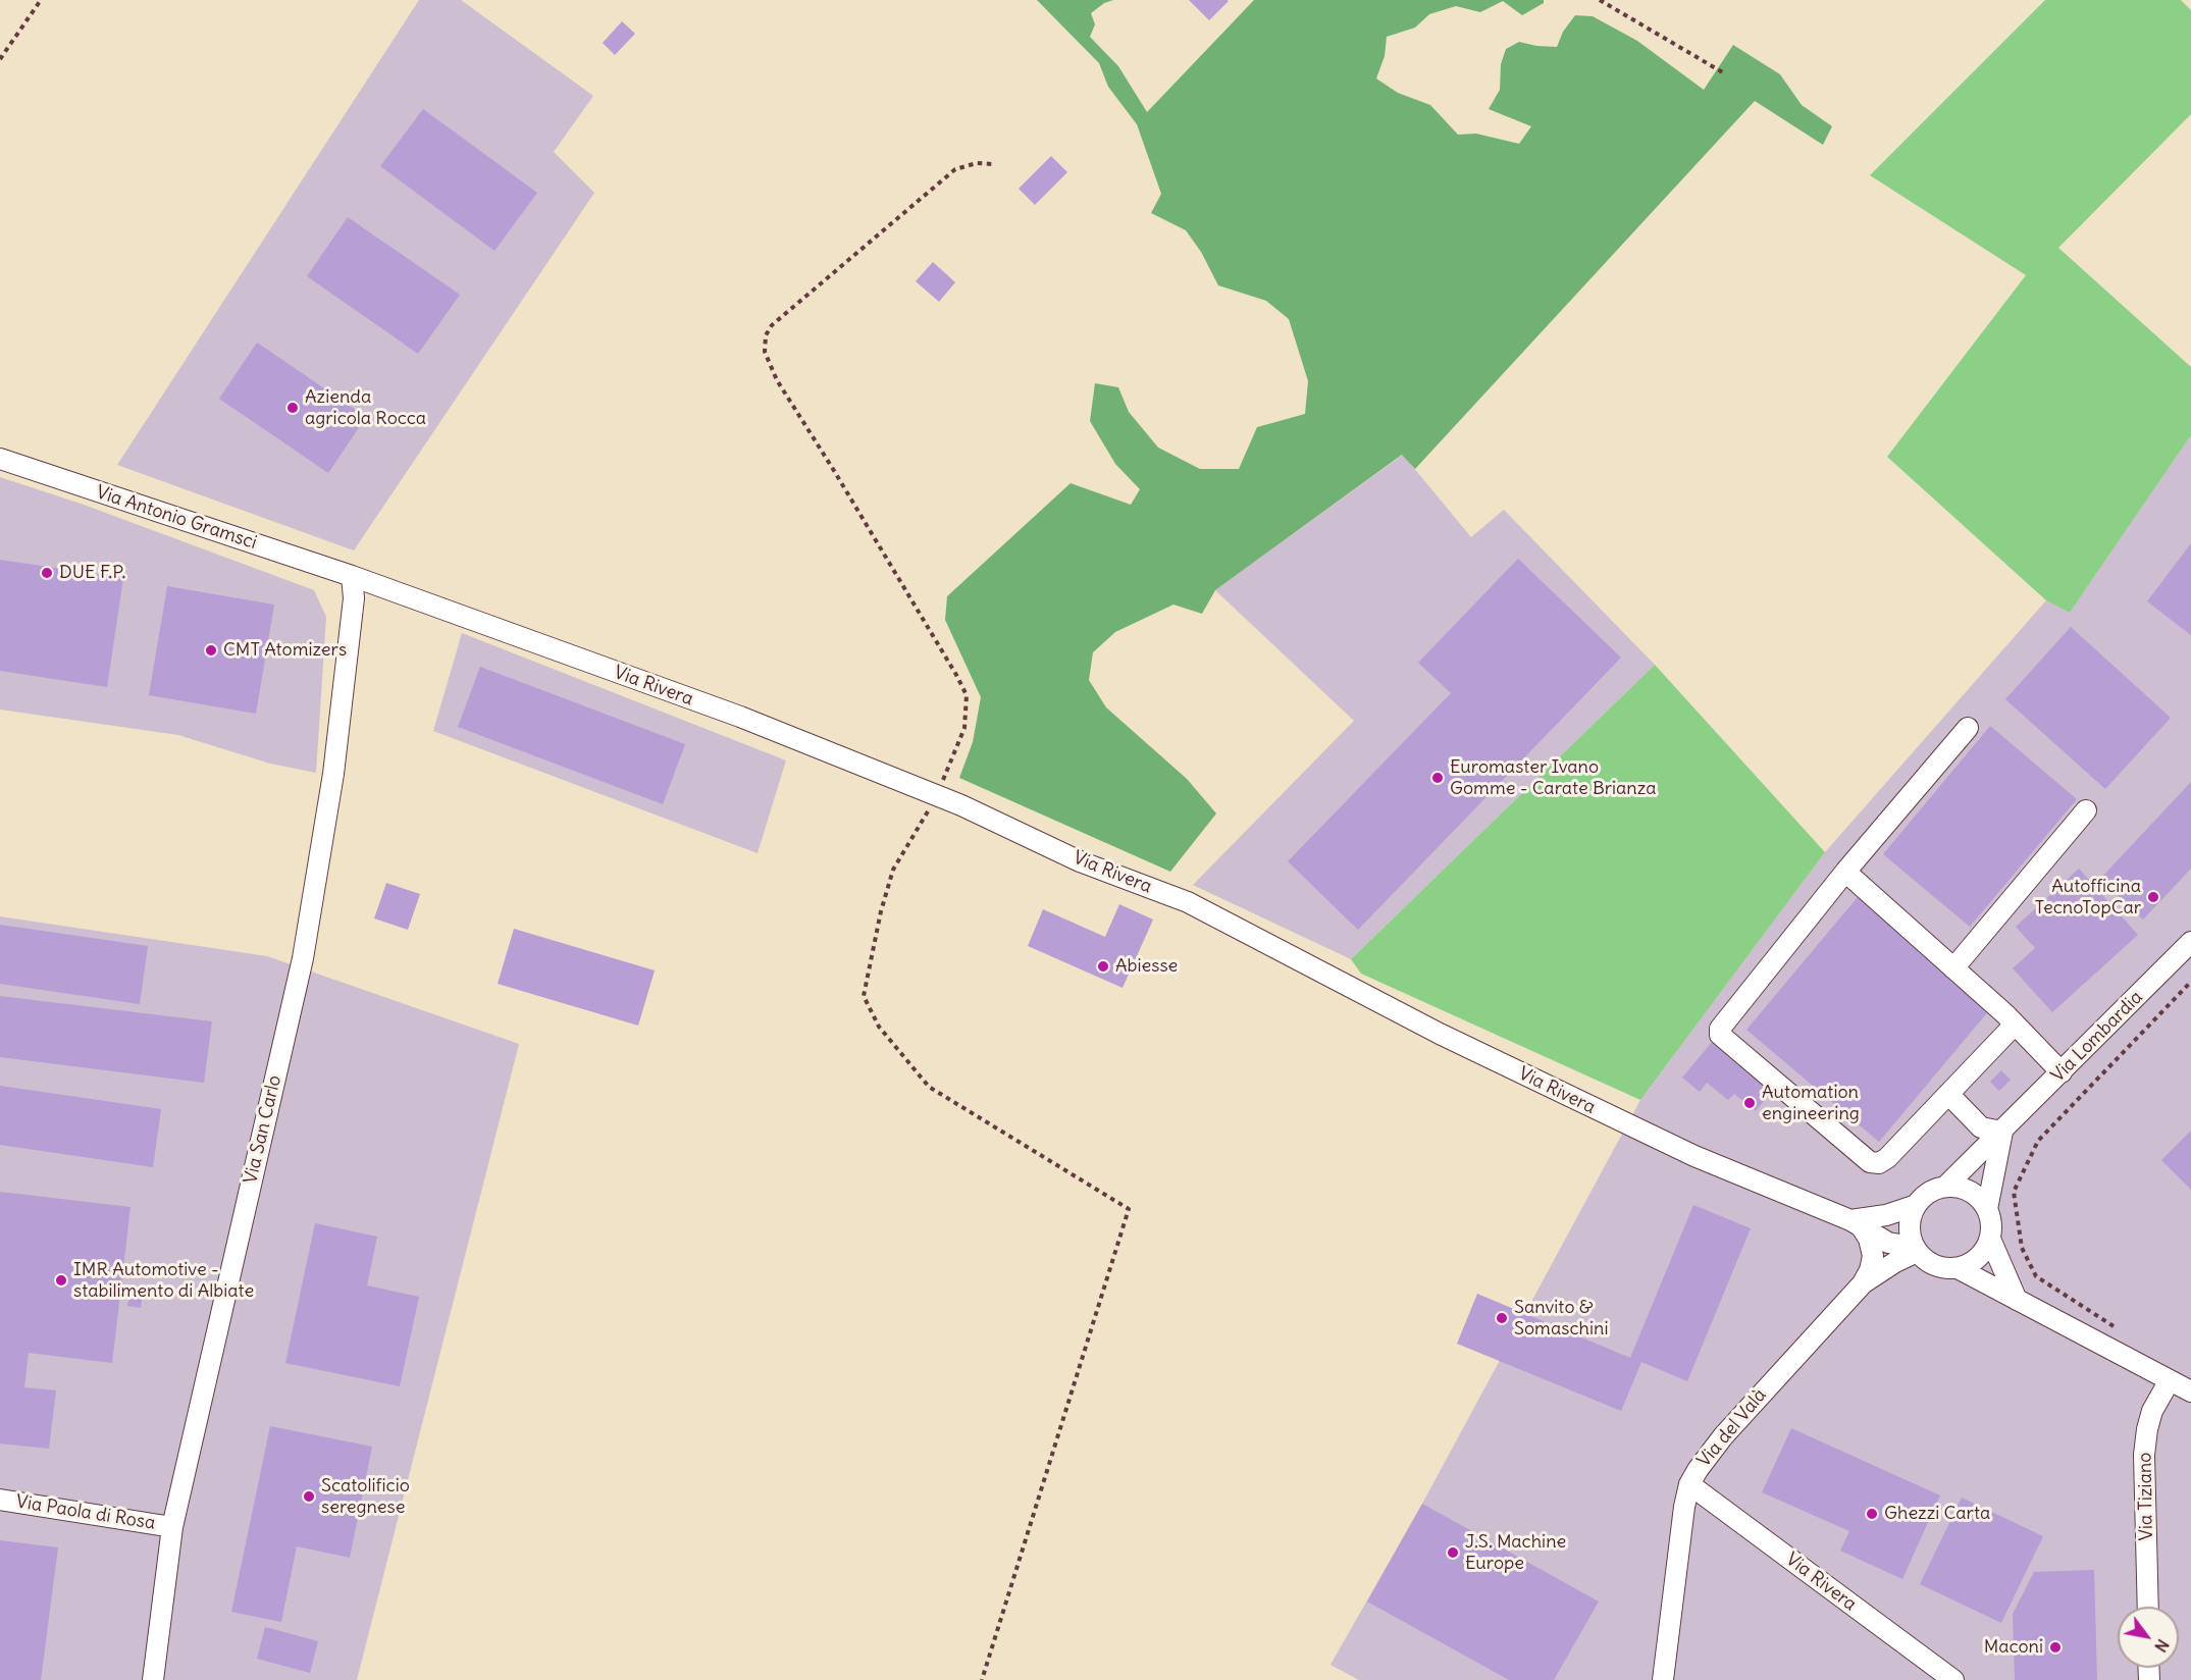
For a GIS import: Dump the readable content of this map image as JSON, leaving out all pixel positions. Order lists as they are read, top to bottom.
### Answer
{
  "streets": {
    "street": [
      "Via Antonio Gramsci",
      "Via Rivera",
      "Via Lombardia",
      "Via San Carlo",
      "Via del Valà",
      "Via Tiziano",
      "Via Paola di Rosa"
    ]
  },
  "crossings": [
    ["Via Antonio Gramsci", "Via Rivera"],
    ["Via Antonio Gramsci", "Via San Carlo"],
    ["Via Rivera", "Via Lombardia"],
    ["Via Rivera", "Via San Carlo"],
    ["Via Rivera", "Via del Valà"],
    ["Via Lombardia", "Via del Valà"],
    ["Via San Carlo", "Via Paola di Rosa"]
  ],
  "places": [
    "Azienda agricola Rocca",
    "DUE F.P.",
    "CMT Atomizers",
    "Euromaster Ivano Gomme - Carate Brianza",
    "Autofficina TecnoTopCar",
    "Abiesse",
    "Automation engineering",
    "IMR Automotive - stabilimento di Albiate",
    "Sanvito & Somaschini",
    "Scatolificio seregnese",
    "Ghezzi Carta",
    "J.S. Machine Europe",
    "Maconi"
  ],
  "north": "bottom right"
}
